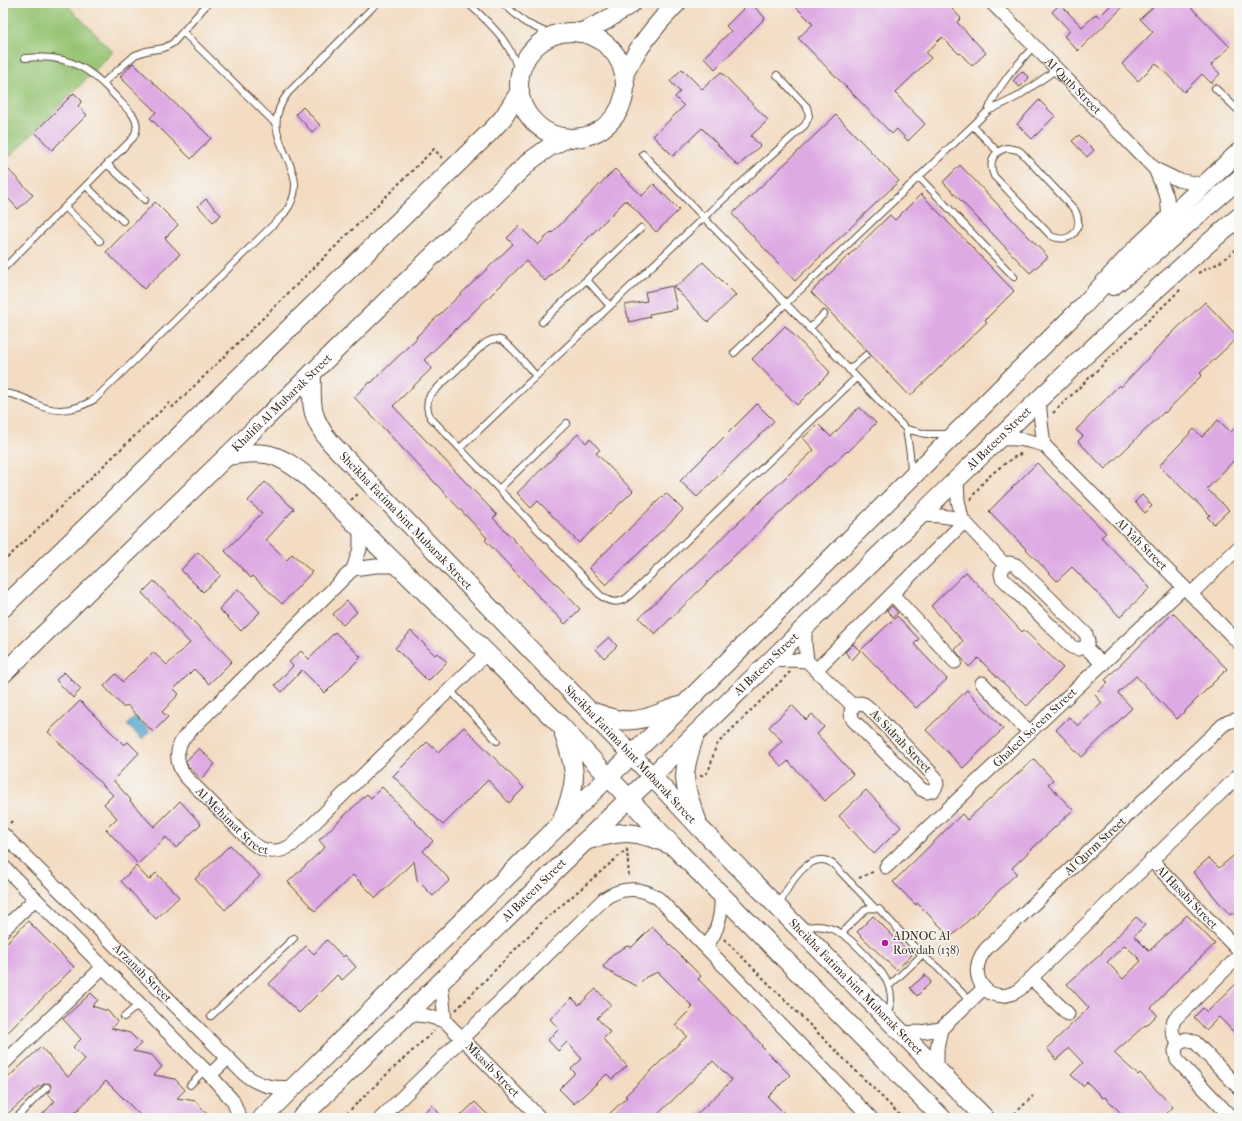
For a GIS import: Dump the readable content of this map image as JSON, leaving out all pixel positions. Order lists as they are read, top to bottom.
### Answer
{
  "streets": {
    "main road": ["Khalifa Al Mubarak Street", "Al Bateen Street", "Sheikha Fatima bint Mubarak Street"],
    "street": [
      "Al Qutb Street",
      "Al Yah Street",
      "Ghaleel So'een Street",
      "As Sidrah Street",
      "Al Mehimat Street",
      "Al Qurm Street",
      "Al Hasabi Street",
      "Arzanah Street",
      "Mkasib Street"
    ]
  },
  "crossings": [
    ["Khalifa Al Mubarak Street", "Sheikha Fatima bint Mubarak Street"],
    ["Al Bateen Street", "Sheikha Fatima bint Mubarak Street"],
    ["Al Bateen Street", "Al Yah Street"],
    ["Al Yah Street", "Ghaleel So'een Street"],
    ["Ghaleel So'een Street", "As Sidrah Street"]
  ],
  "places": ["ADNOC Al Rowdah (138)"]
}
